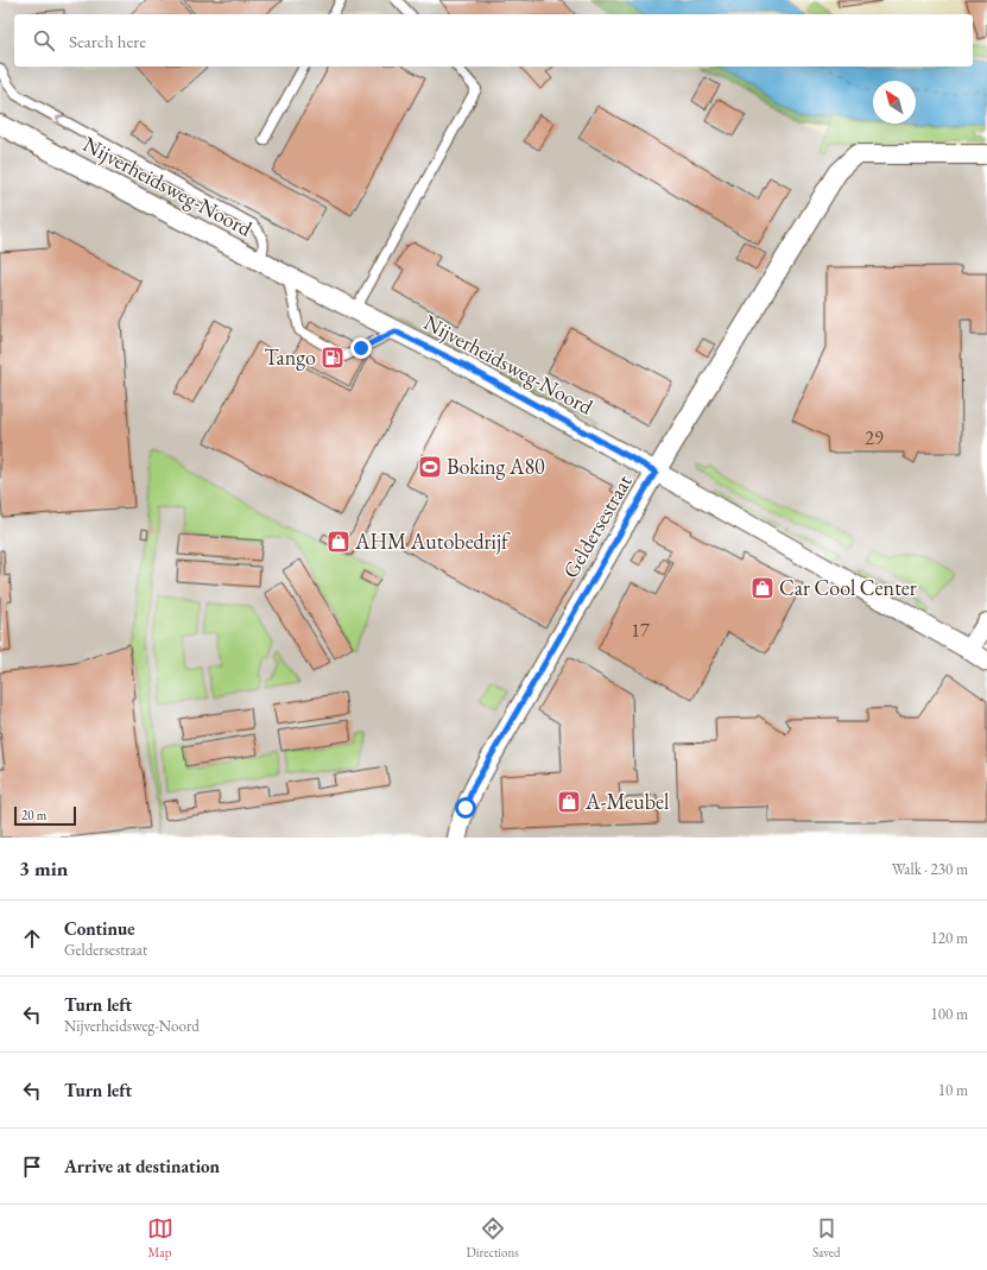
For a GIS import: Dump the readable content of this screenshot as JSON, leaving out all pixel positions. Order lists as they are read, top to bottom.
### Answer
{
  "streets": {
    "street": ["Nijverheidsweg-Noord", "Geldersestraat"]
  },
  "crossings": [
    ["Nijverheidsweg-Noord", "Geldersestraat"]
  ],
  "places": {
    "fuel station": ["Tango"],
    "sports": ["Boking A80"],
    "shop": ["AHM Autobedrijf", "Car Cool Center", "A-Meubel"]
  },
  "house_numbers": ["29", "17"],
  "scale_bar": "20 m",
  "north": "top left",
  "page": {
    "search": "Search here",
    "scale": "20 m",
    "heading": ["3 min", "Walk · 230 m"],
    "list": [
      ["Continue", "Geldersestraat", "120 m"],
      ["Turn left", "Nijverheidsweg-Noord", "100 m"],
      ["Turn left", "10 m"],
      "Arrive at destination"
    ],
    "nav": ["Map", "Directions", "Saved"]
  }
}
